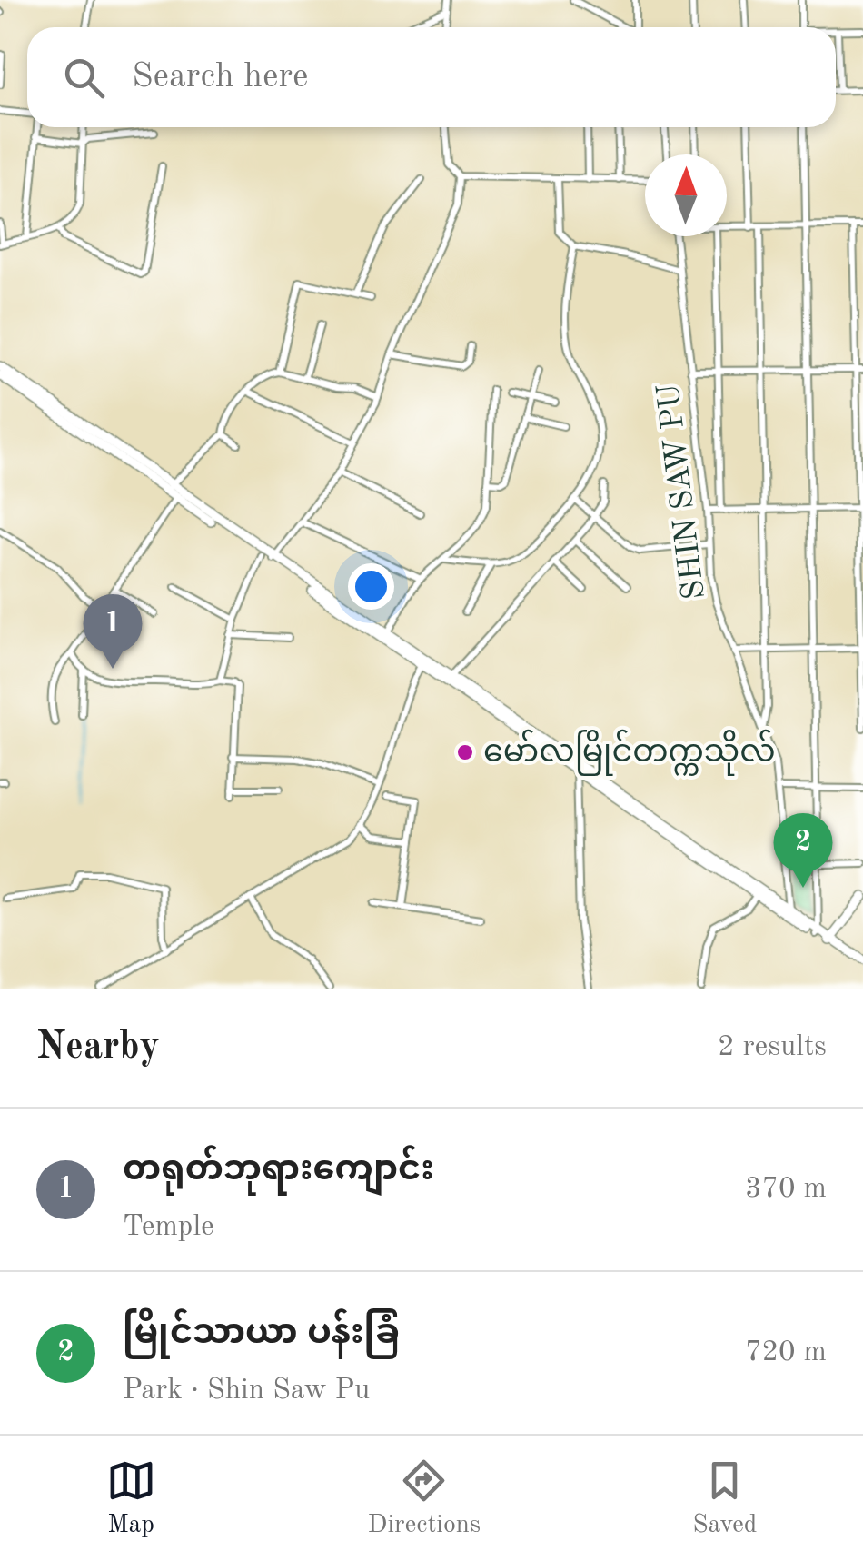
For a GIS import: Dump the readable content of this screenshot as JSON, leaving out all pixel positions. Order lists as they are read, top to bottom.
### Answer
{
  "streets": {
    "street": ["SHIN SAW PU"]
  },
  "places": ["မော်လမြိုင်တက္ကသိုလ်"],
  "north": "top",
  "page": {
    "search": "Search here",
    "pins": ["1", "2"],
    "heading": ["Nearby", "2 results"],
    "list": [
      {
        "mark": "1",
        "name": "တရုတ်ဘုရားကျောင်း",
        "note": "Temple",
        "value": "370 m"
      },
      {
        "mark": "2",
        "name": "မြိုင်သာယာ ပန်းခြံ",
        "note": "Park · Shin Saw Pu",
        "value": "720 m"
      }
    ],
    "nav": ["Map", "Directions", "Saved"]
  }
}
